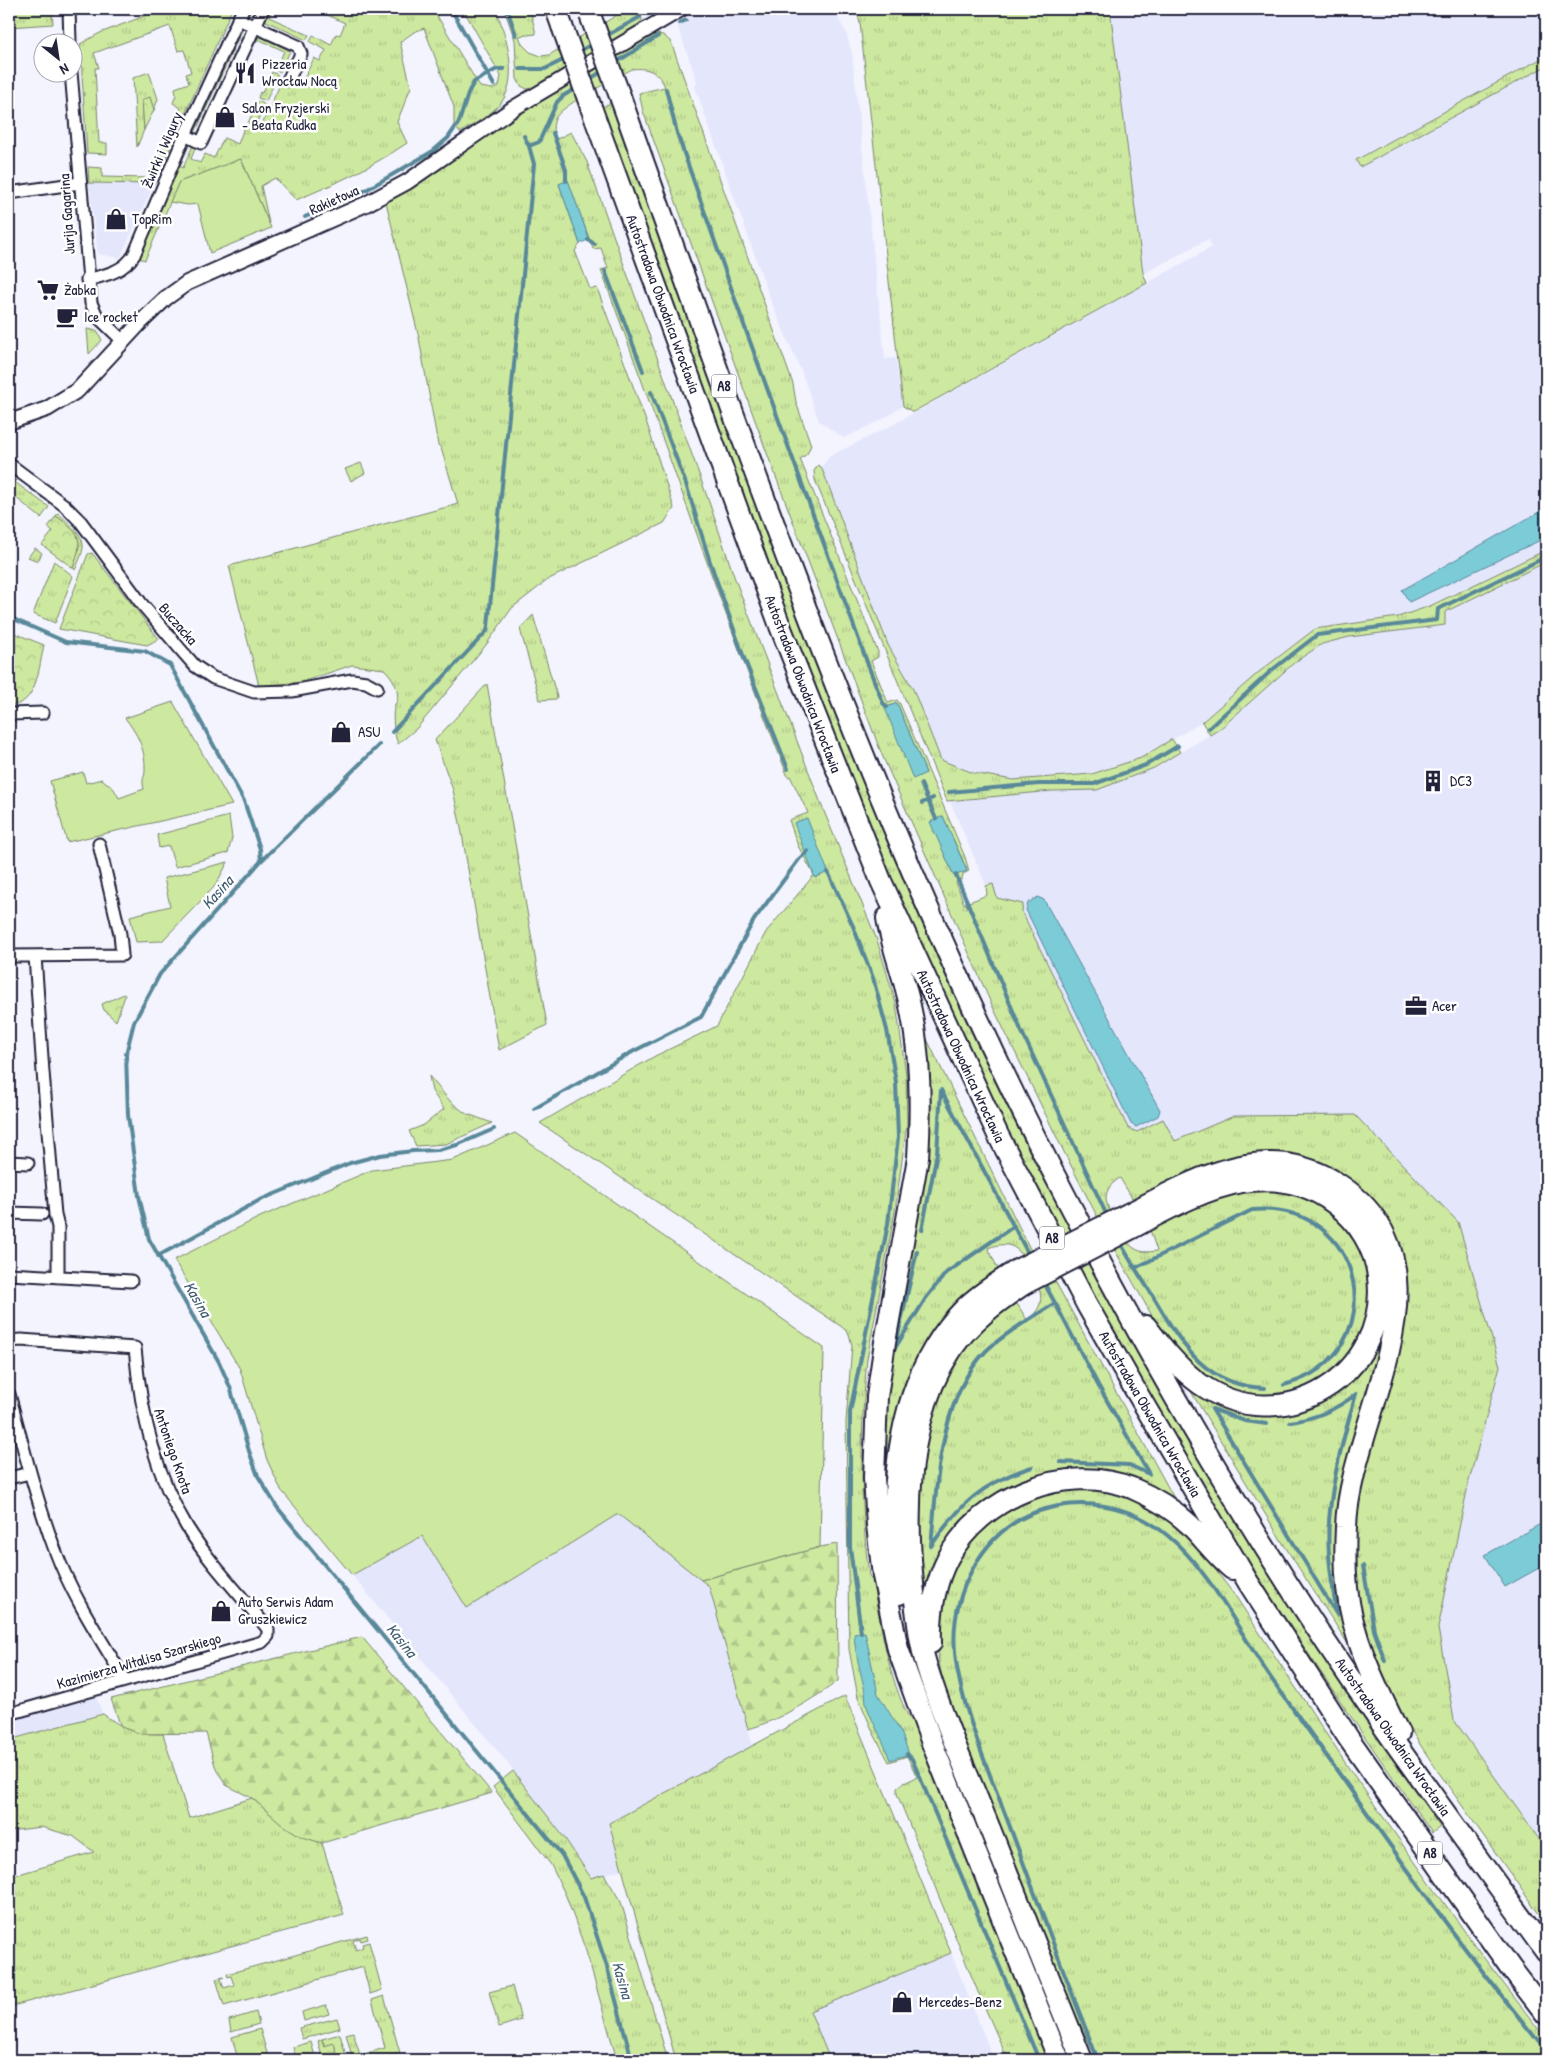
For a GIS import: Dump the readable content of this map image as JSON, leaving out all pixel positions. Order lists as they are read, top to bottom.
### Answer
{
  "streets": {
    "highway": ["Autostradowa Obwodnica Wrocławia", "A8"],
    "street": [
      "Żwirki i Wigury",
      "Rakietowa",
      "Jurija Gagarina",
      "Buczacka",
      "Antoniego Knota",
      "Kazimierza Witalisa Szarskiego"
    ]
  },
  "crossings": [
    ["Żwirki i Wigury", "Jurija Gagarina"],
    ["Rakietowa", "Jurija Gagarina"],
    ["Antoniego Knota", "Kazimierza Witalisa Szarskiego"]
  ],
  "water": ["Kasina"],
  "places": {
    "restaurant": ["Pizzeria Wrocław Nocą"],
    "shop": [
      "Salon Fryzjerski - Beata Rudka",
      "TopRim",
      "ASU",
      "Auto Serwis Adam Gruszkiewicz",
      "Mercedes-Benz"
    ],
    "supermarket": ["Żabka"],
    "cafe": ["Ice rocket"],
    "building": ["DC3"],
    "office": ["Acer"]
  },
  "north": "bottom right"
}
